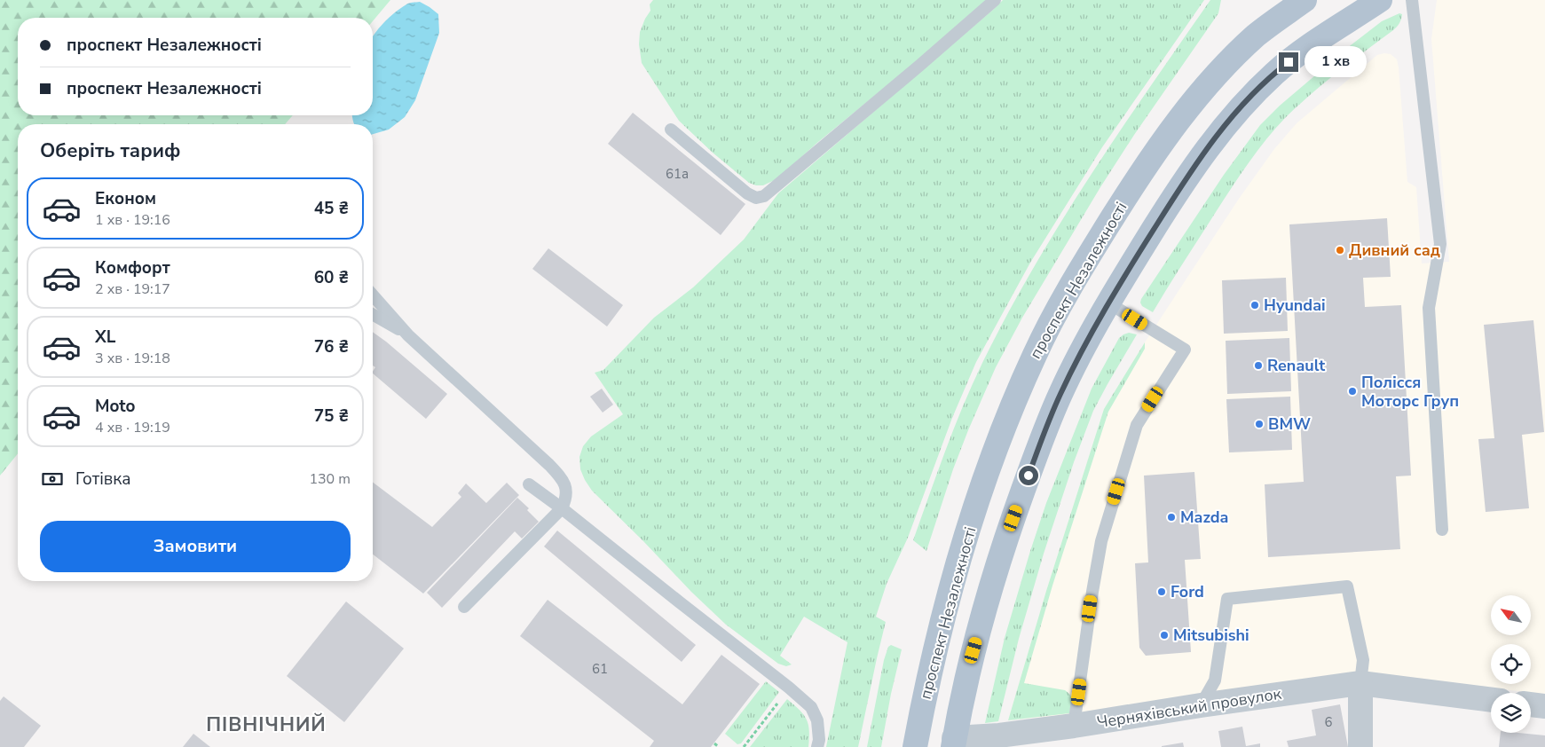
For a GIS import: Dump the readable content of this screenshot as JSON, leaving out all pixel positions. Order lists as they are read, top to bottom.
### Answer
{
  "streets": {
    "main road": ["проспект Незалежності"],
    "street": ["Черняхівський провулок"]
  },
  "districts": ["ПІВНІЧНИЙ"],
  "places": [
    "Дивний сад",
    "Hyundai",
    "Renault",
    "Полісся Моторс Груп",
    "BMW",
    "Mazda",
    "Ford",
    "Mitsubishi"
  ],
  "house_numbers": ["61а", "61", "6"],
  "north": "top left",
  "page": {
    "banner": ["проспект Незалежності", "проспект Незалежності"],
    "bubble": "1 хв",
    "heading": "Оберіть тариф",
    "list": [
      {
        "name": "Економ",
        "note": "1 хв · 19:16",
        "value": "45 ₴"
      },
      {
        "name": "Комфорт",
        "note": "2 хв · 19:17",
        "value": "60 ₴"
      },
      {
        "name": "XL",
        "note": "3 хв · 19:18",
        "value": "76 ₴"
      },
      {
        "name": "Moto",
        "note": "4 хв · 19:19",
        "value": "75 ₴"
      }
    ],
    "pay": ["Готівка", "130 m"],
    "buttons": "Замовити"
  }
}
